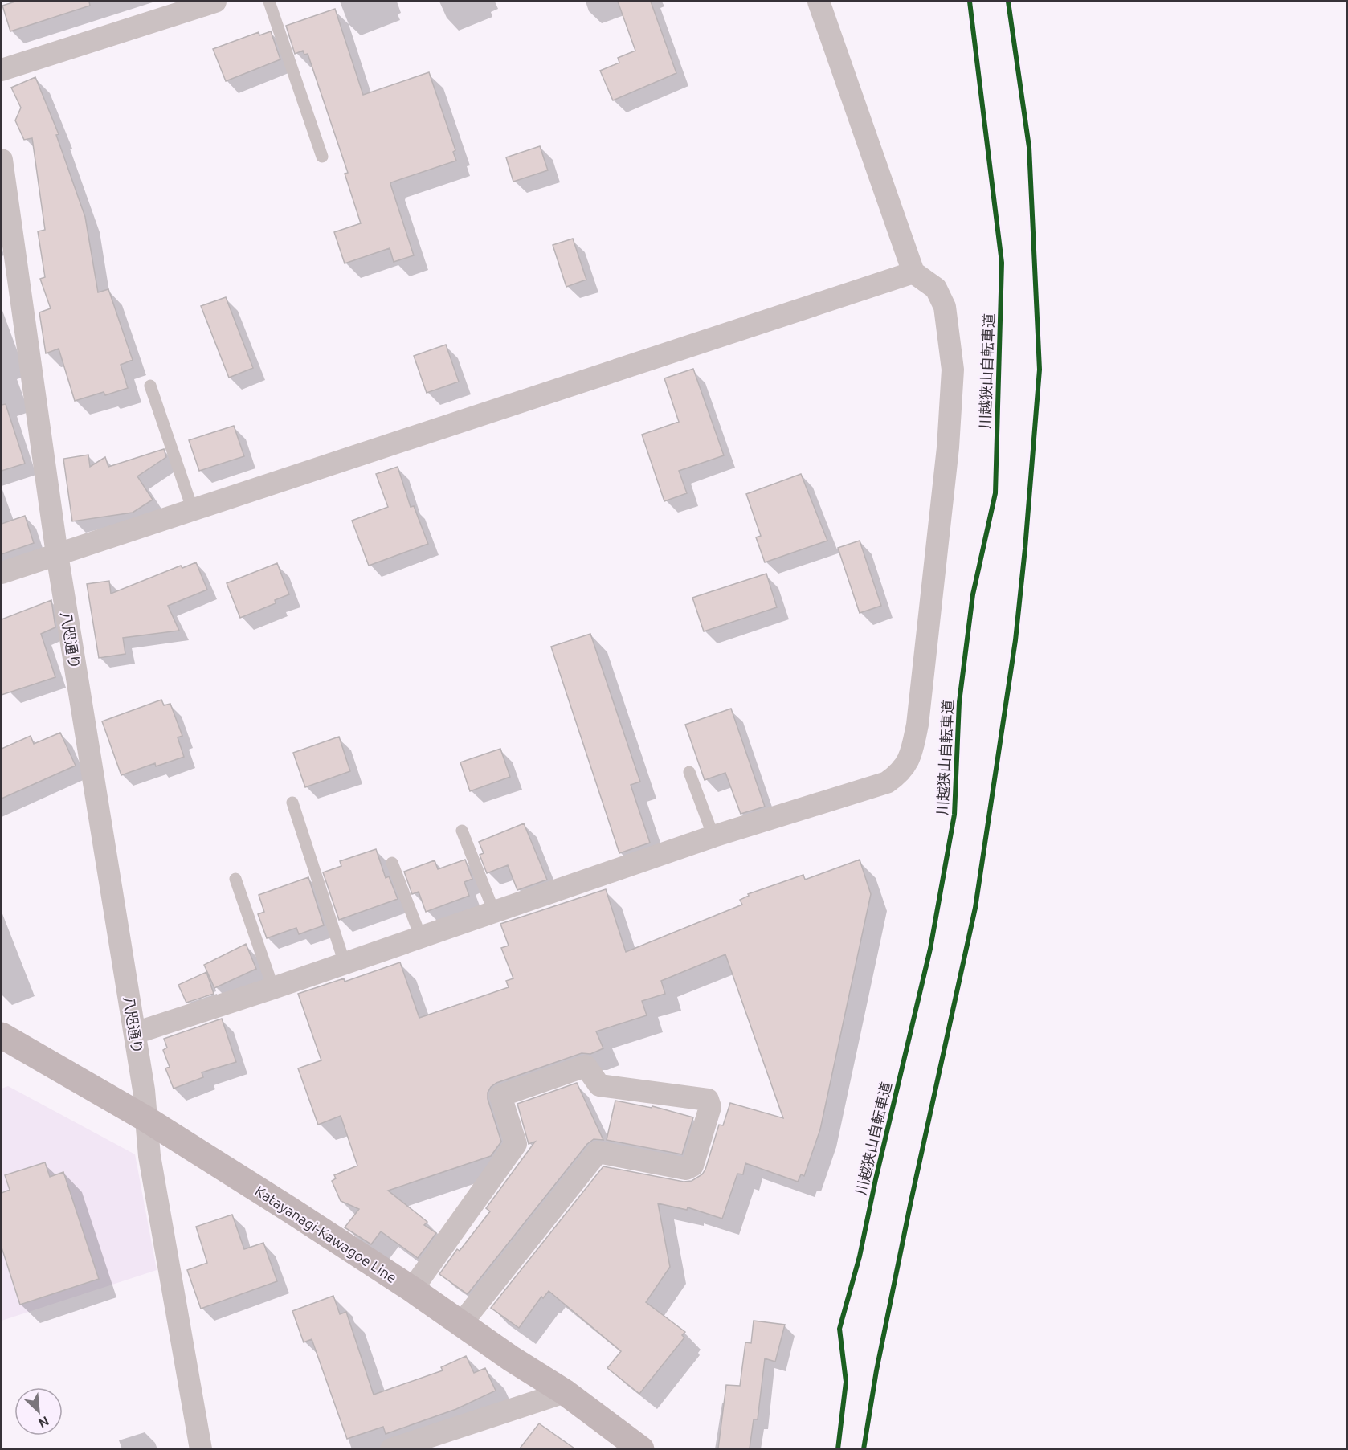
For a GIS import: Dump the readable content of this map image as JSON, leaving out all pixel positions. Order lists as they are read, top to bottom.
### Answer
{
  "streets": {
    "main road": ["Katayanagi-Kawagoe Line"],
    "street": ["八咫通り"],
    "cycle path": ["川越狭山自転車道"]
  },
  "crossings": [
    ["八咫通り", "Katayanagi-Kawagoe Line"]
  ],
  "north": "bottom right"
}
